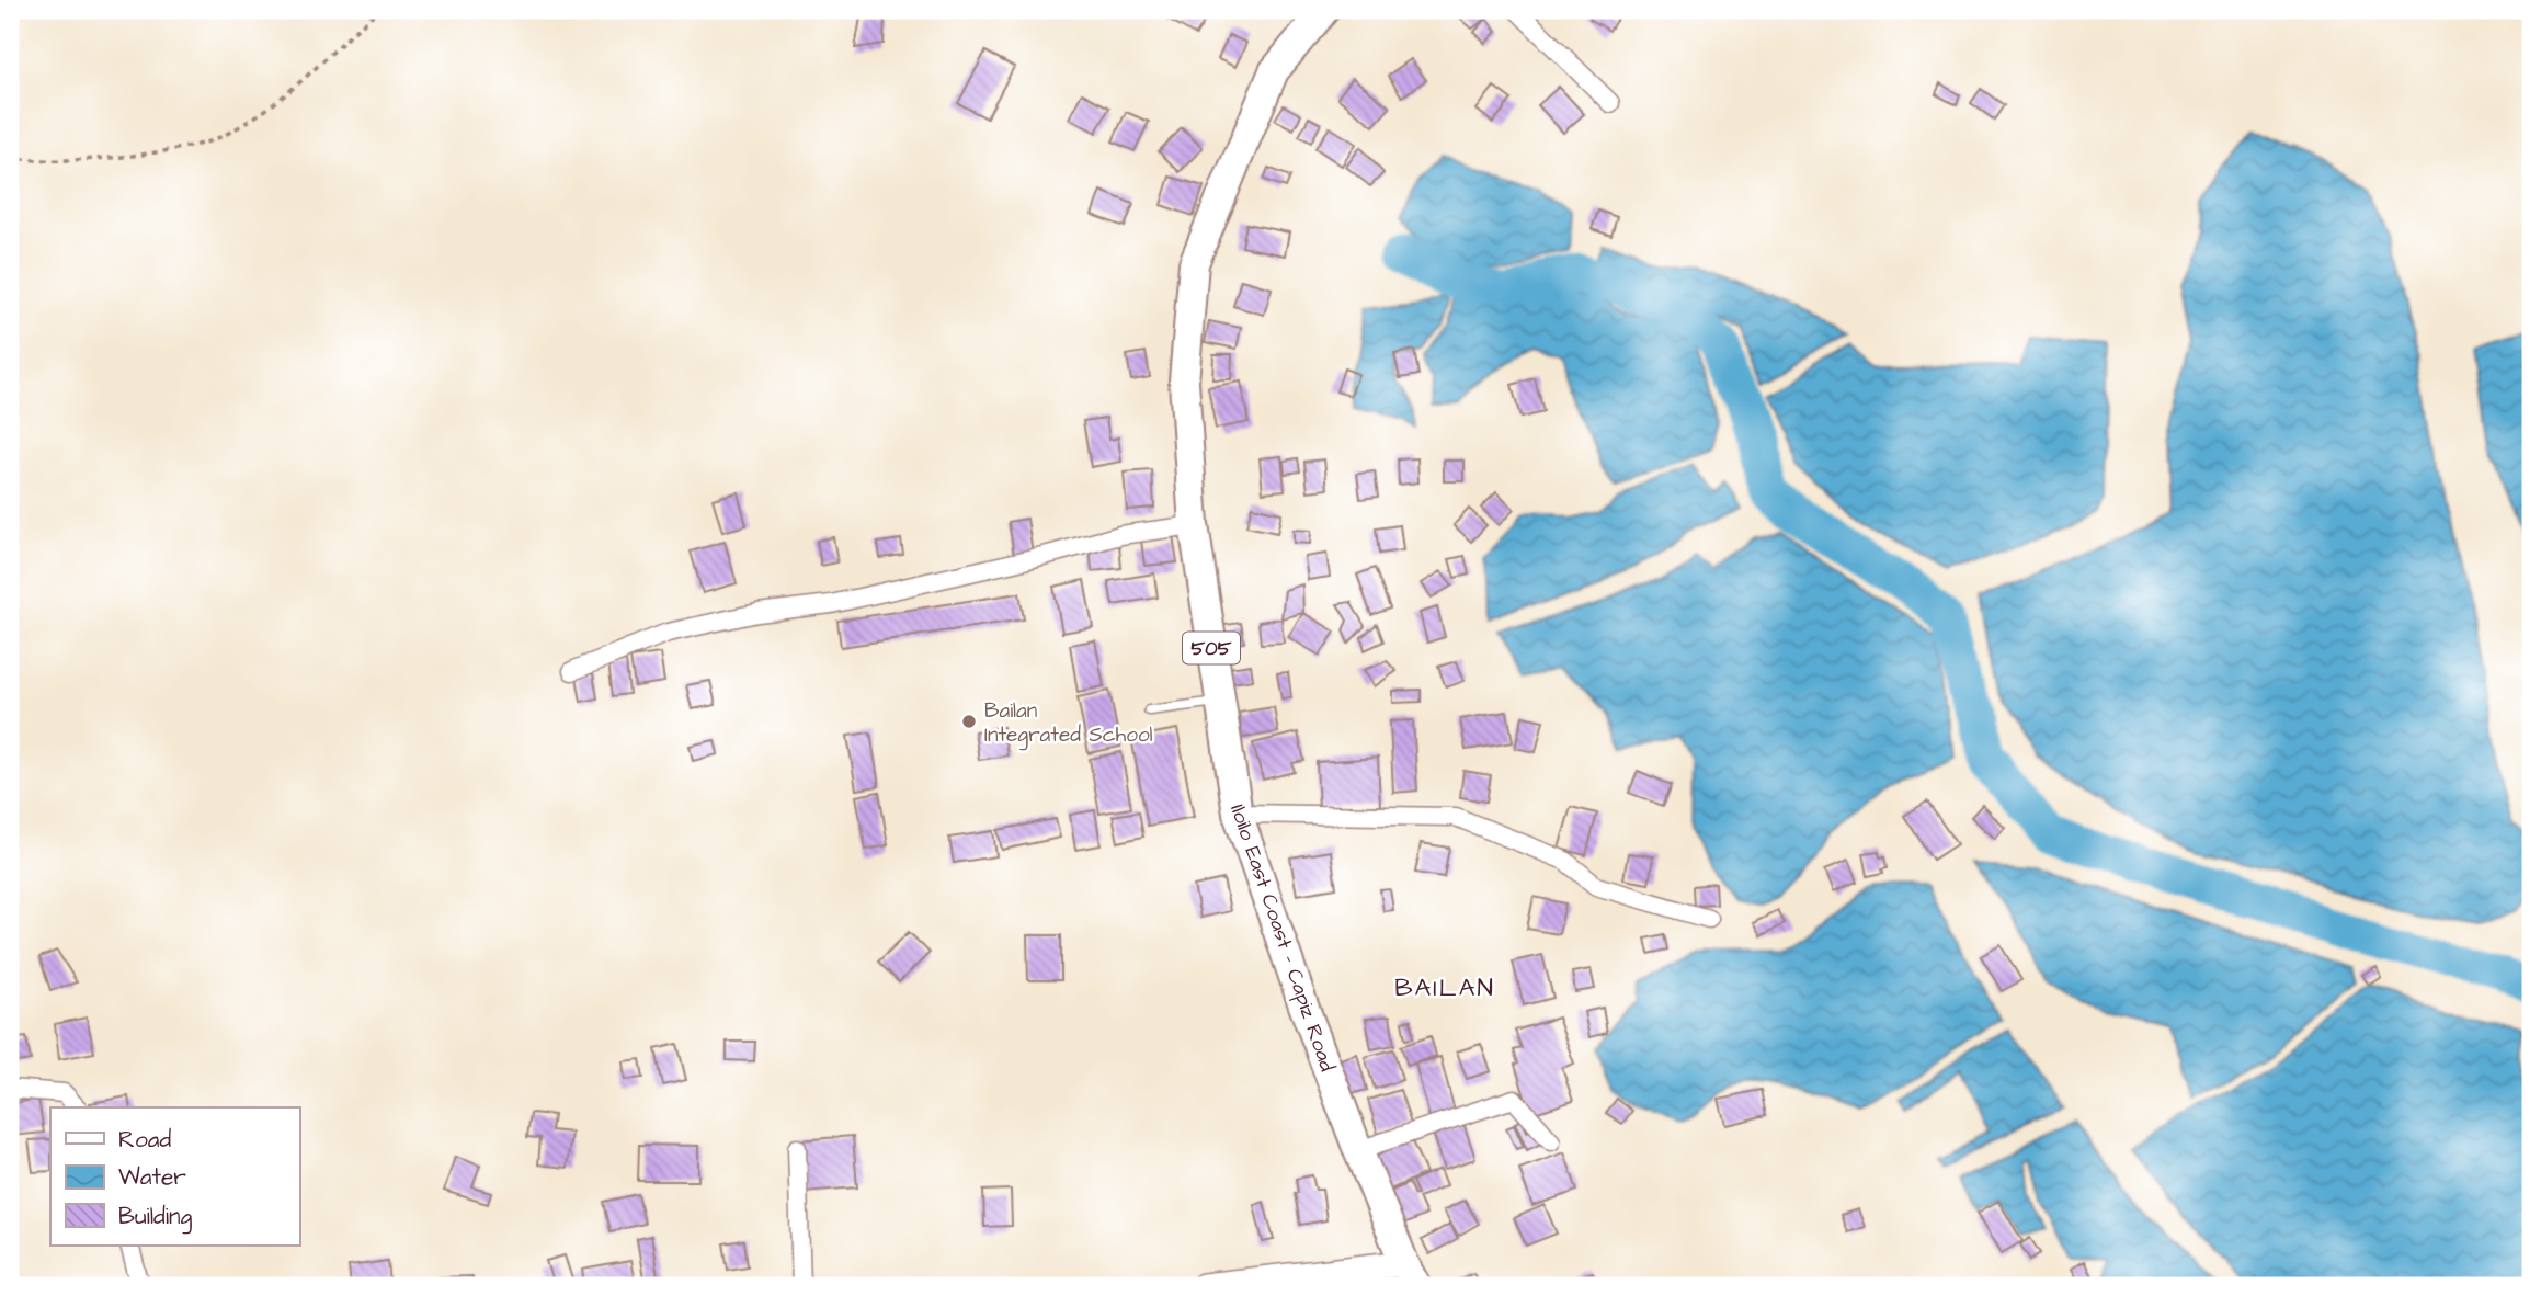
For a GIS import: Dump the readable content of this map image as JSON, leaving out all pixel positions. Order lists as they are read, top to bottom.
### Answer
{
  "streets": {
    "main road": ["505", "Iloilo East Coast – Capiz Road"]
  },
  "districts": ["BAILAN"],
  "places": ["Bailan Integrated School"],
  "legend": ["Road", "Water", "Building"]
}
